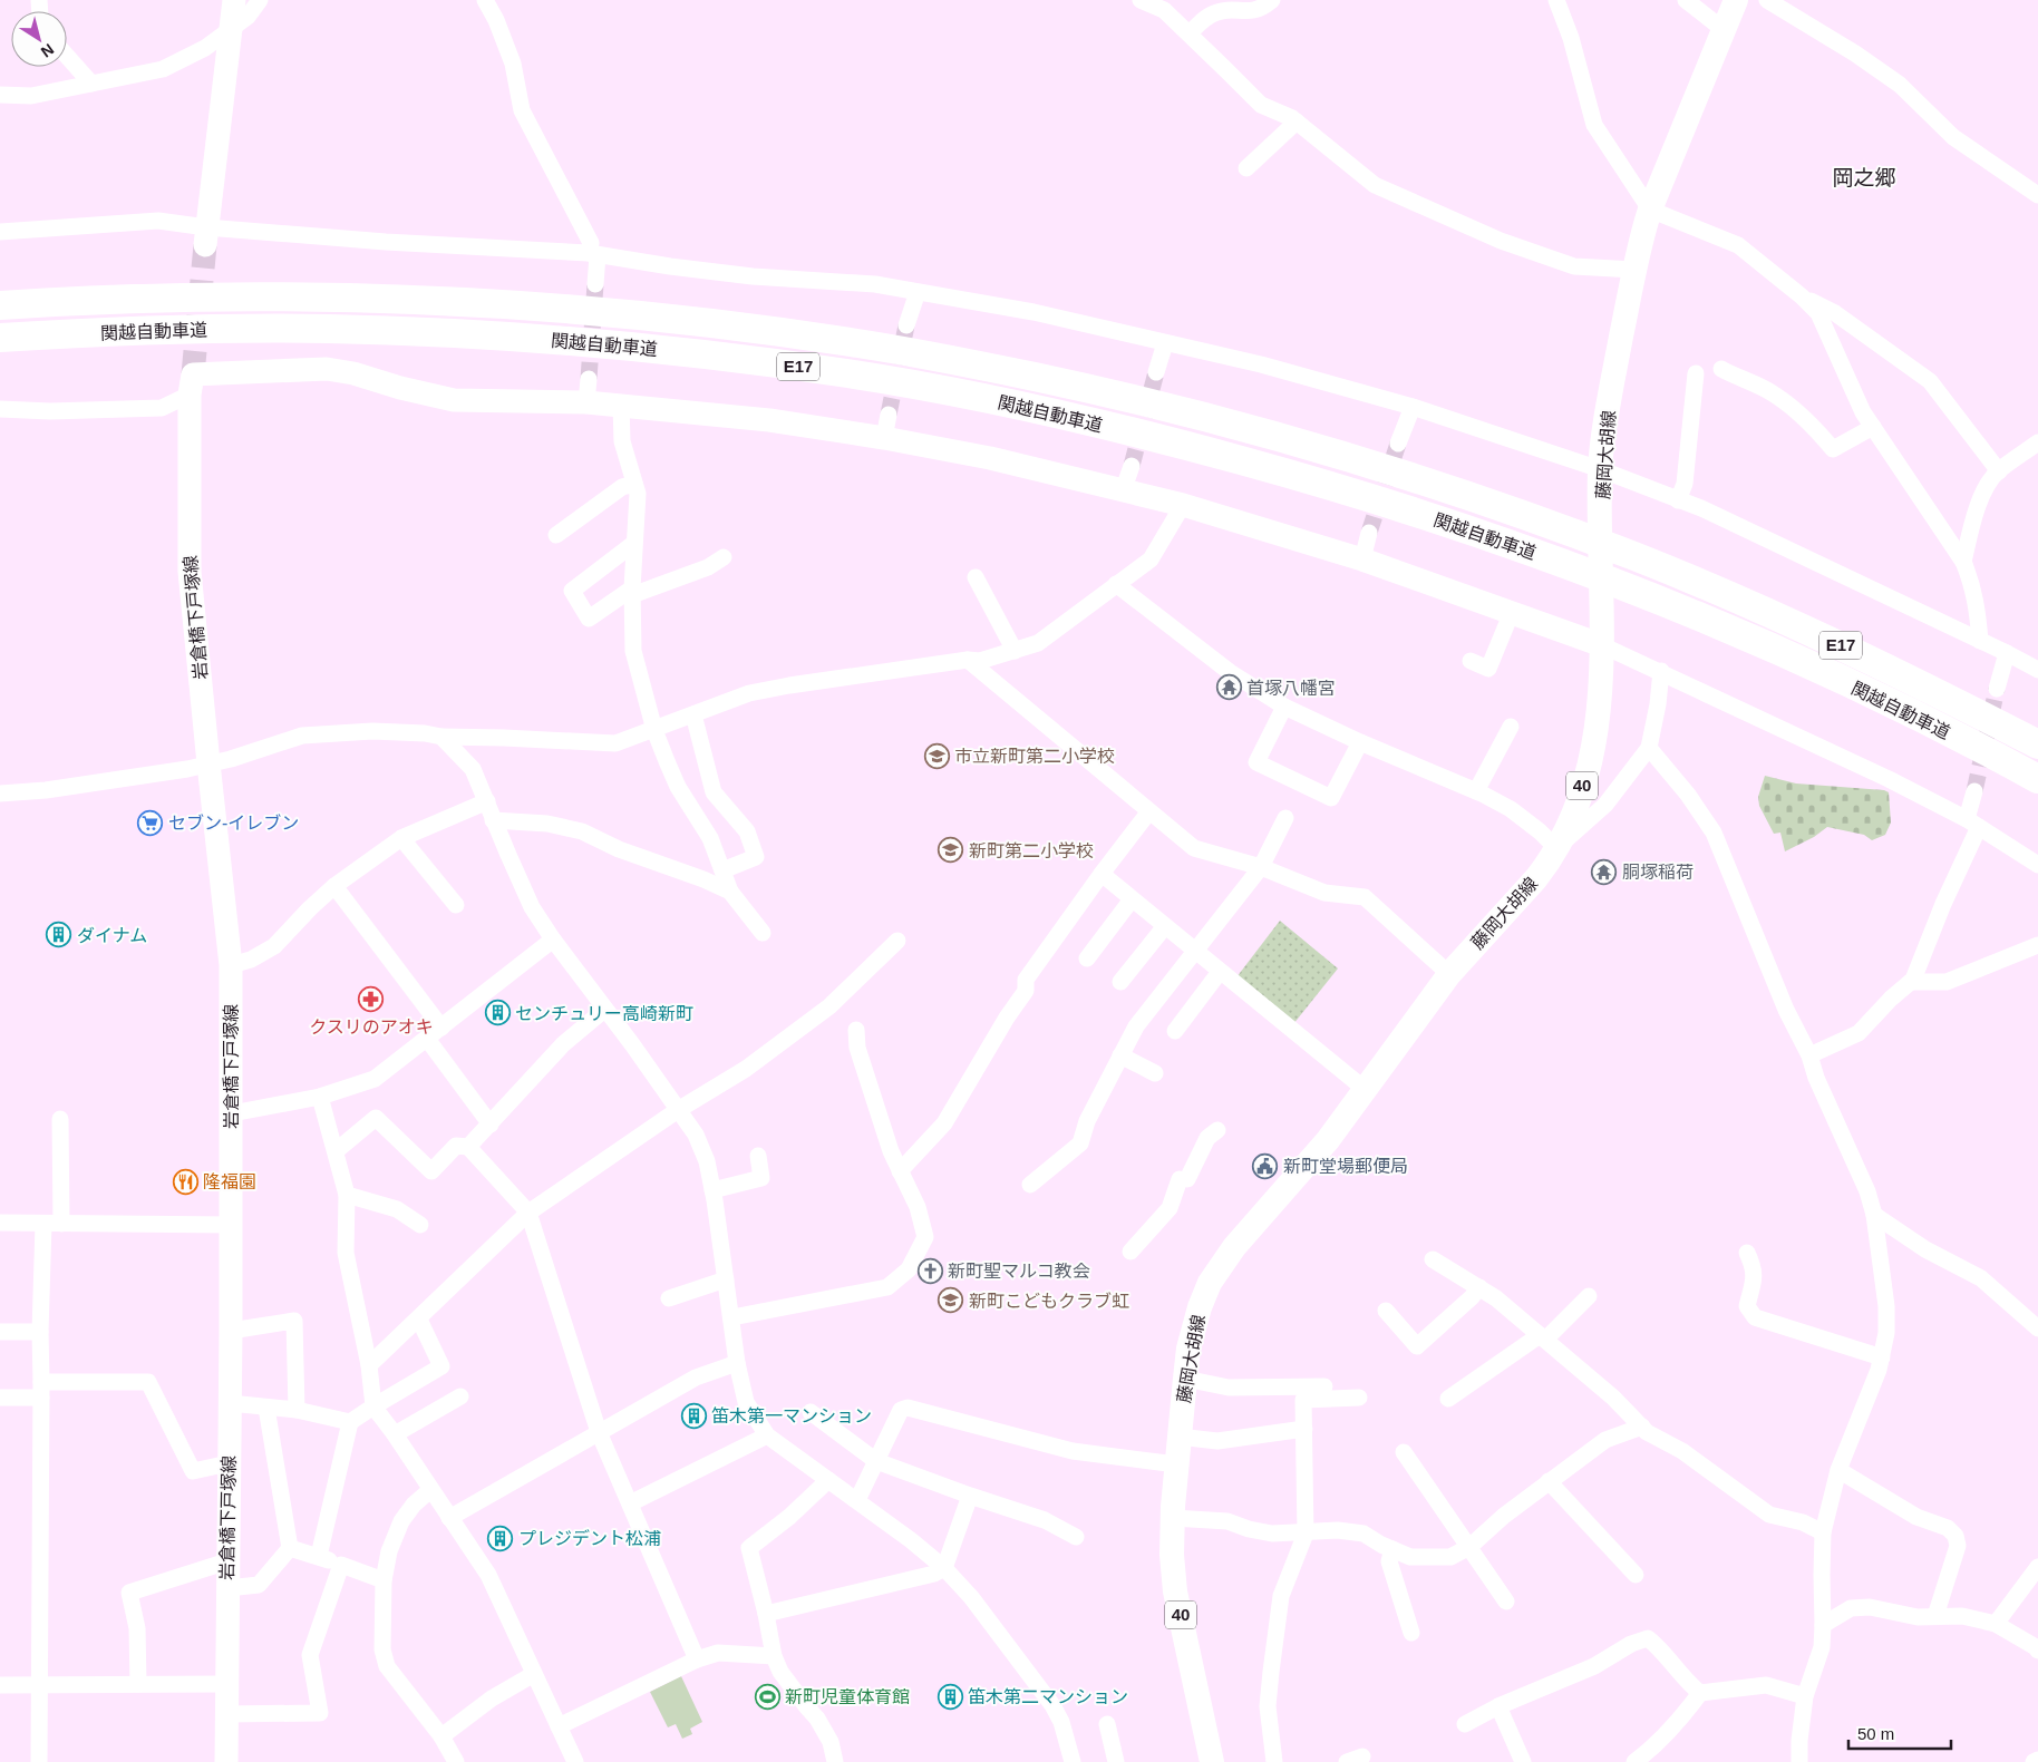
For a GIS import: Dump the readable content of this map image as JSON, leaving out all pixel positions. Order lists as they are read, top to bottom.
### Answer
{
  "streets": {
    "highway": ["関越自動車道", "E17"],
    "main road": ["藤岡大胡線", "40"],
    "street": ["岩倉橋下戸塚線"]
  },
  "districts": ["岡之郷"],
  "places": {
    "temple": ["首塚八幡宮", "胴塚稲荷"],
    "school or university": ["市立新町第二小学校", "新町第二小学校", "新町こどもクラブ虹"],
    "supermarket": ["セブン-イレブン"],
    "building": [
      "ダイナム",
      "センチュリー高崎新町",
      "笛木第一マンション",
      "プレジデント松浦",
      "笛木第二マンション"
    ],
    "pharmacy": ["クスリのアオキ"],
    "public building": ["新町堂場郵便局"],
    "restaurant": ["隆福園"],
    "church": ["新町聖マルコ教会"],
    "sports": ["新町児童体育館"]
  },
  "scale_bar": "50 m",
  "north": "bottom right"
}
